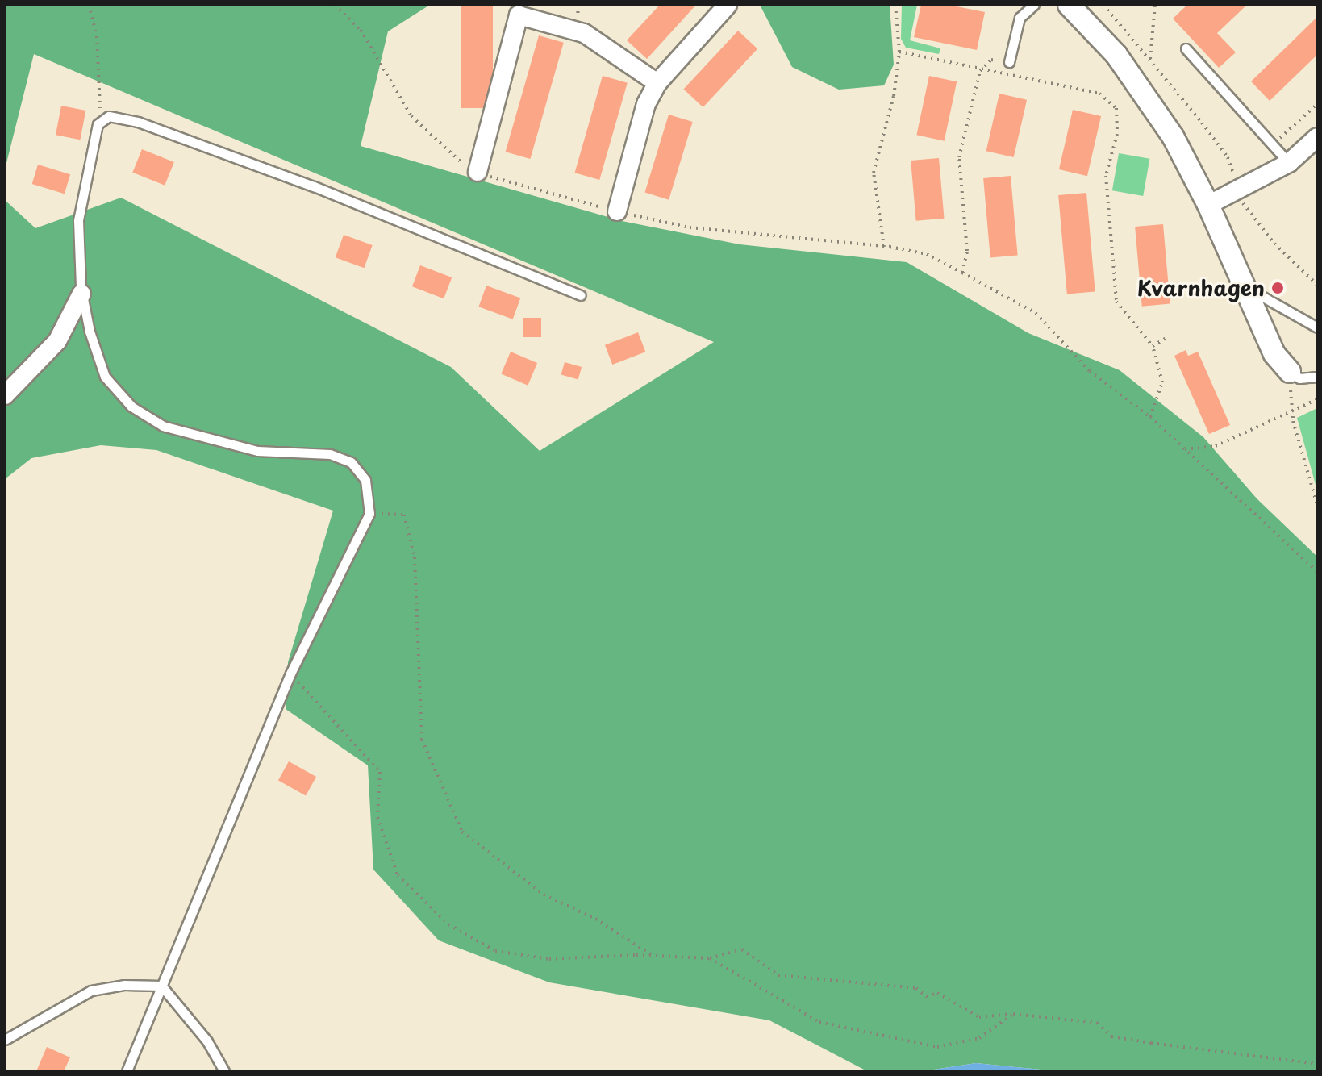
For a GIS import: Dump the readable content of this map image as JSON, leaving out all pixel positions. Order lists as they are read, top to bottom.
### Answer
{
  "places": ["Kvarnhagen"]
}
